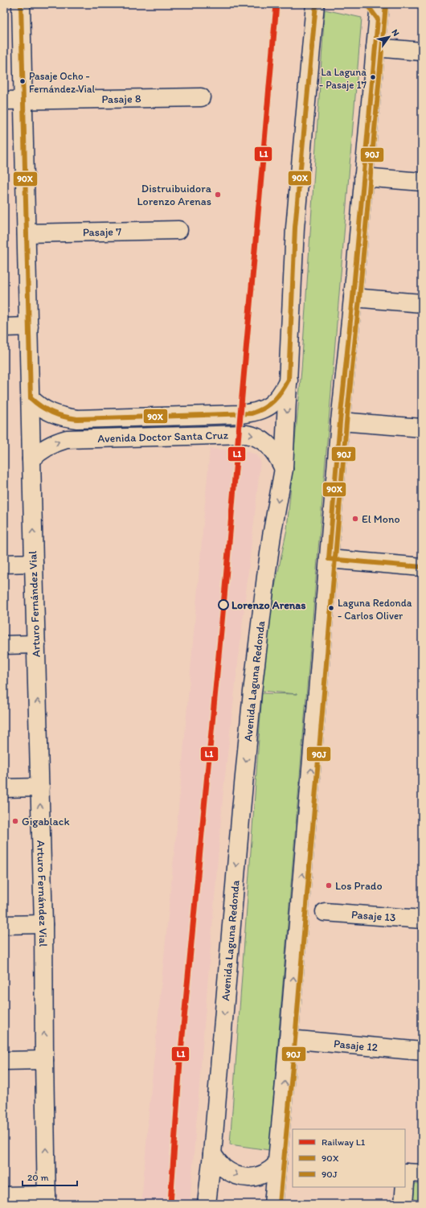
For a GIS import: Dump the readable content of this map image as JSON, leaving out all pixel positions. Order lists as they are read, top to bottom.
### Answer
{
  "streets": {
    "street": [
      "Pasaje 8",
      "Pasaje 7",
      "Avenida Doctor Santa Cruz",
      "Arturo Fernández Vial",
      "Avenida Laguna Redonda",
      "Pasaje 13",
      "Pasaje 12"
    ]
  },
  "crossings": [
    ["Pasaje 8", "Arturo Fernández Vial"],
    ["Pasaje 7", "Arturo Fernández Vial"],
    ["Avenida Doctor Santa Cruz", "Arturo Fernández Vial"],
    ["Avenida Doctor Santa Cruz", "Avenida Laguna Redonda"]
  ],
  "one_way": ["Arturo Fernández Vial"],
  "places": [
    "La Laguna - Pasaje 17",
    "Pasaje Ocho - Fernández Vial",
    "Distruibuidora Lorenzo Arenas",
    "El Mono",
    "Lorenzo Arenas",
    "Laguna Redonda - Carlos Oliver",
    "Gigablack",
    "Los Prado"
  ],
  "lines": ["rail line L1", "transit line 90X", "transit line 90J"],
  "legend": ["Railway L1", "90X", "90J"],
  "scale_bar": "20 m",
  "north": "top right"
}
